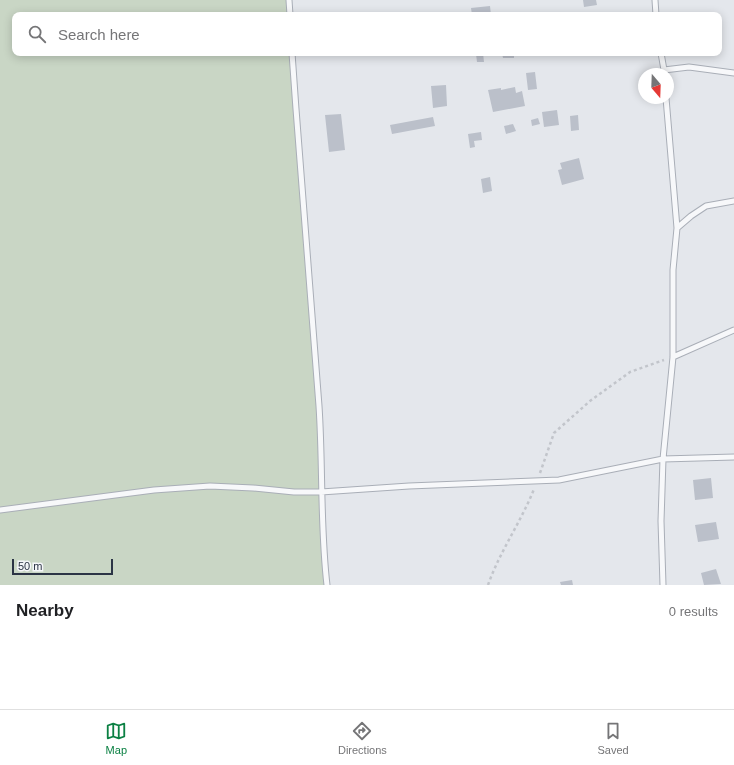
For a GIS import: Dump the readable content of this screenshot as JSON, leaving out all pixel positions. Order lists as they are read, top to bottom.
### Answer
{
  "scale_bar": "50 m",
  "north": "bottom",
  "page": {
    "search": "Search here",
    "scale": "50 m",
    "heading": ["Nearby", "0 results"],
    "nav": ["Map", "Directions", "Saved"]
  }
}
